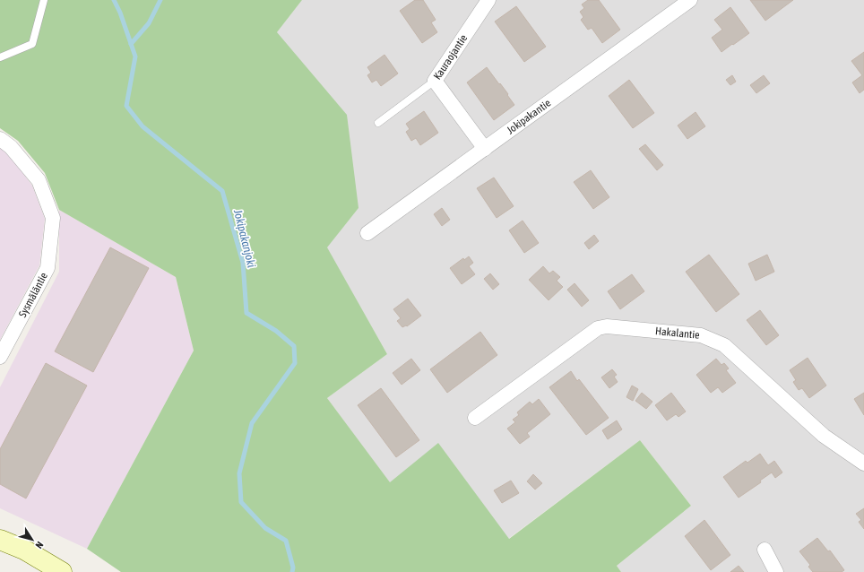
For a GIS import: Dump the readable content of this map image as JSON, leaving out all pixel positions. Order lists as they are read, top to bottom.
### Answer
{
  "streets": {
    "street": [
      "Kauraojantie",
      "Jokipakantie",
      "Sysmäläntie",
      "Hakalantie"
    ]
  },
  "crossings": [
    ["Kauraojantie", "Jokipakantie"]
  ],
  "water": ["Jokipakanjoki"],
  "north": "bottom right"
}
